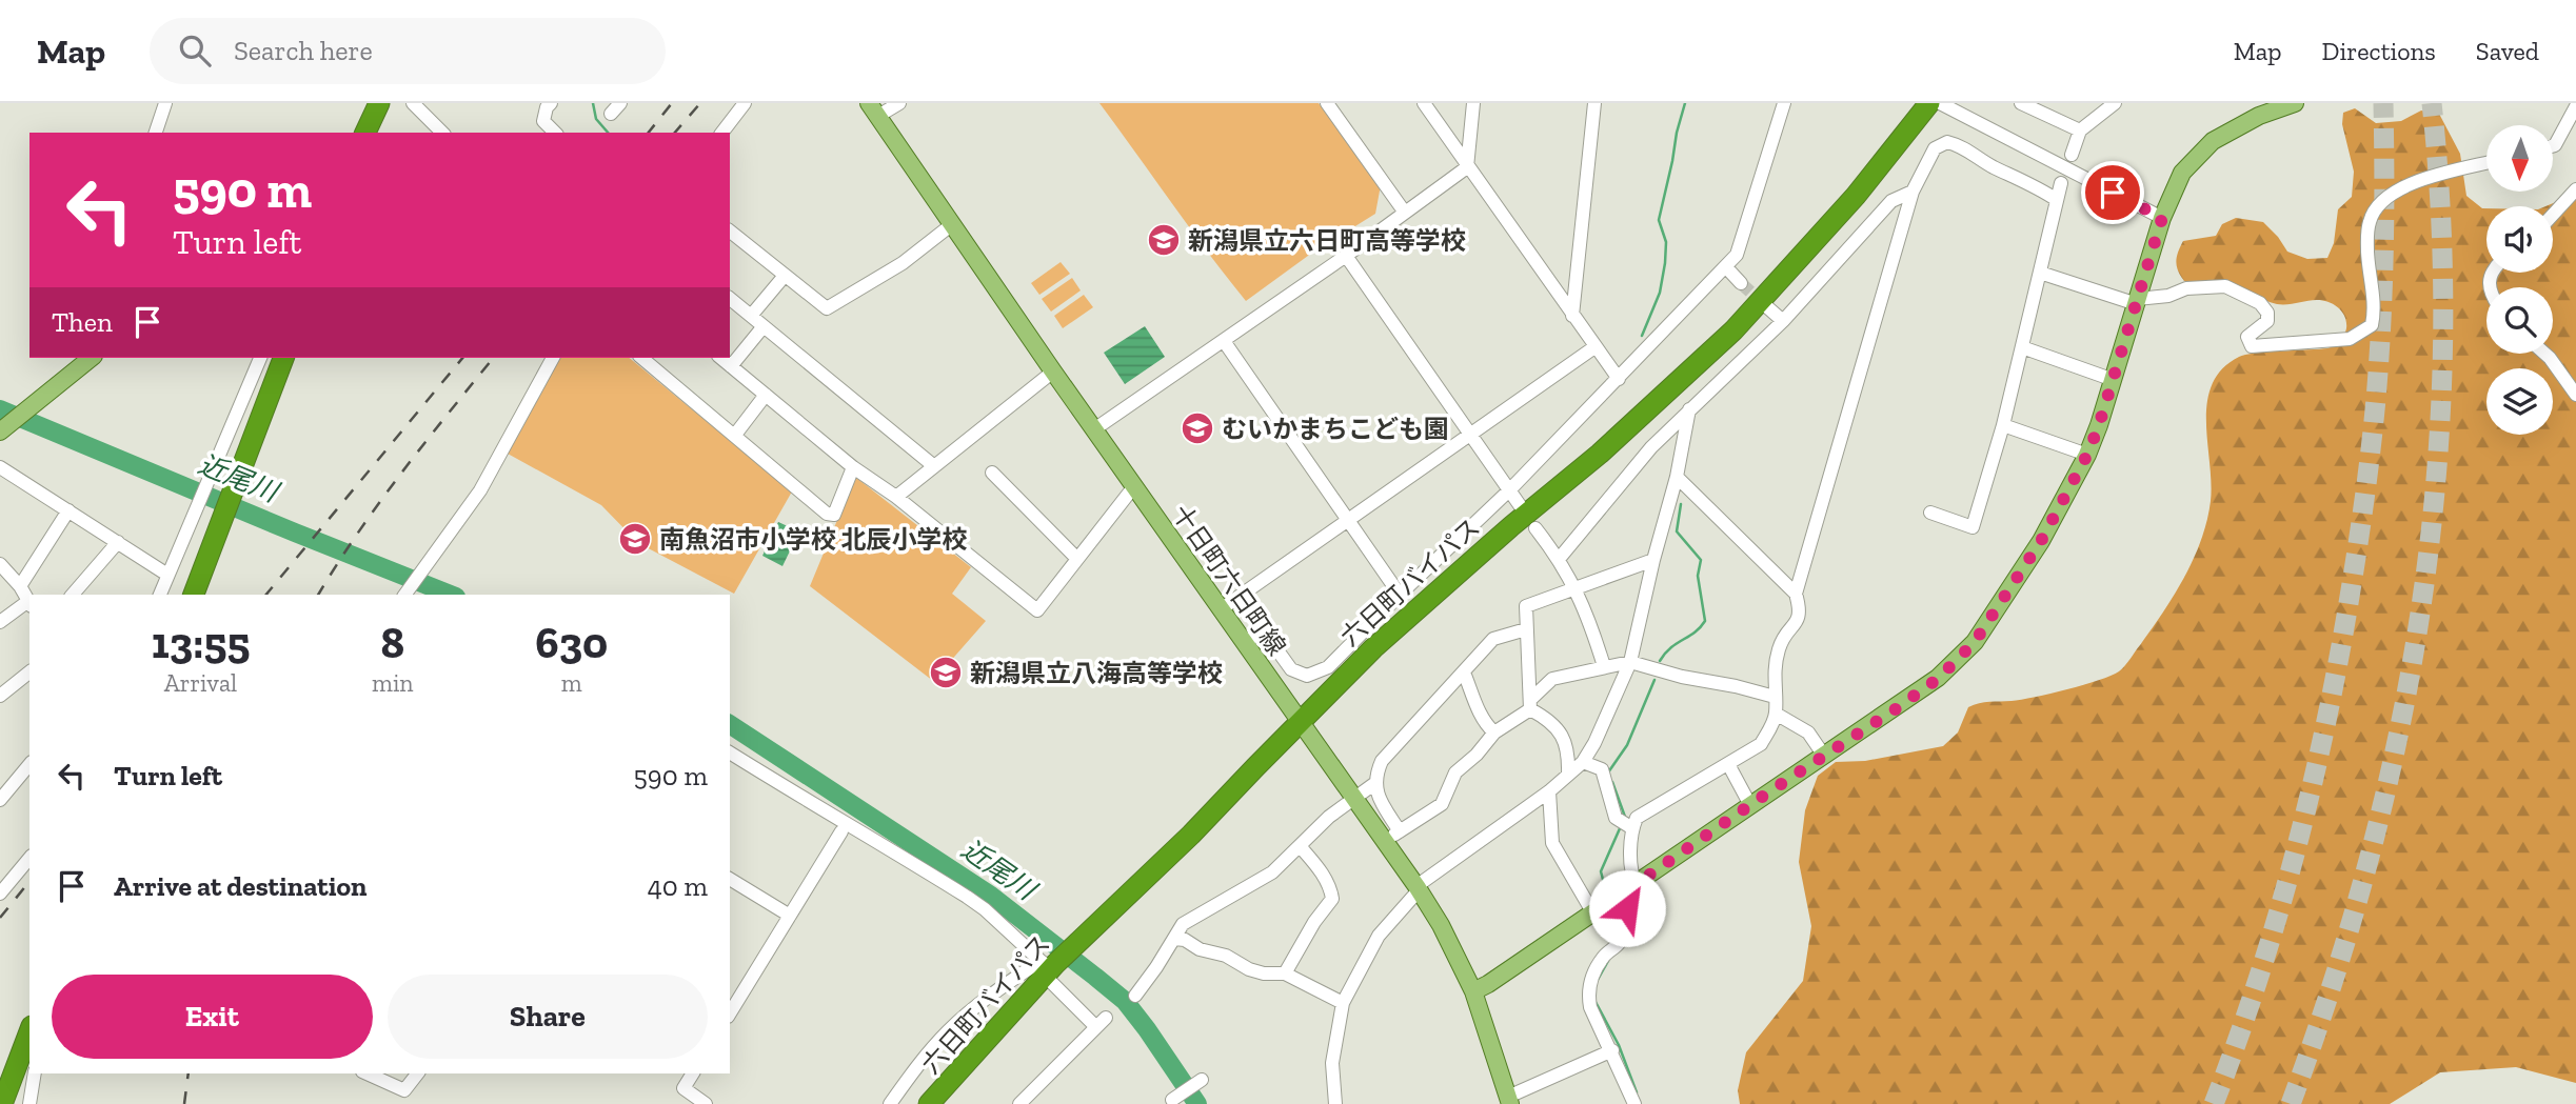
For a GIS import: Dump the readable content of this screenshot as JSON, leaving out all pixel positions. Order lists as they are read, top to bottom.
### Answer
{
  "streets": {
    "highway": ["六日町バイパス"],
    "main road": ["十日町六日町線"]
  },
  "crossings": [
    ["十日町六日町線", "六日町バイパス"]
  ],
  "water": ["近尾川"],
  "places": {
    "school or university": [
      "新潟県立六日町高等学校",
      "むいかまちこども園",
      "南魚沼市小学校 北辰小学校",
      "新潟県立八海高等学校"
    ]
  },
  "north": "bottom",
  "page": {
    "header": "Map",
    "search": "Search here",
    "nav": ["Map", "Directions", "Saved"],
    "turn": ["590 m", "Turn left"],
    "then": "Then",
    "eta": [
      "13:55",
      "Arrival",
      "8",
      "min",
      "630",
      "m"
    ],
    "list": [
      {
        "name": "Turn left",
        "value": "590 m"
      },
      {
        "name": "Arrive at destination",
        "value": "40 m"
      }
    ],
    "buttons": ["Exit", "Share"]
  }
}
